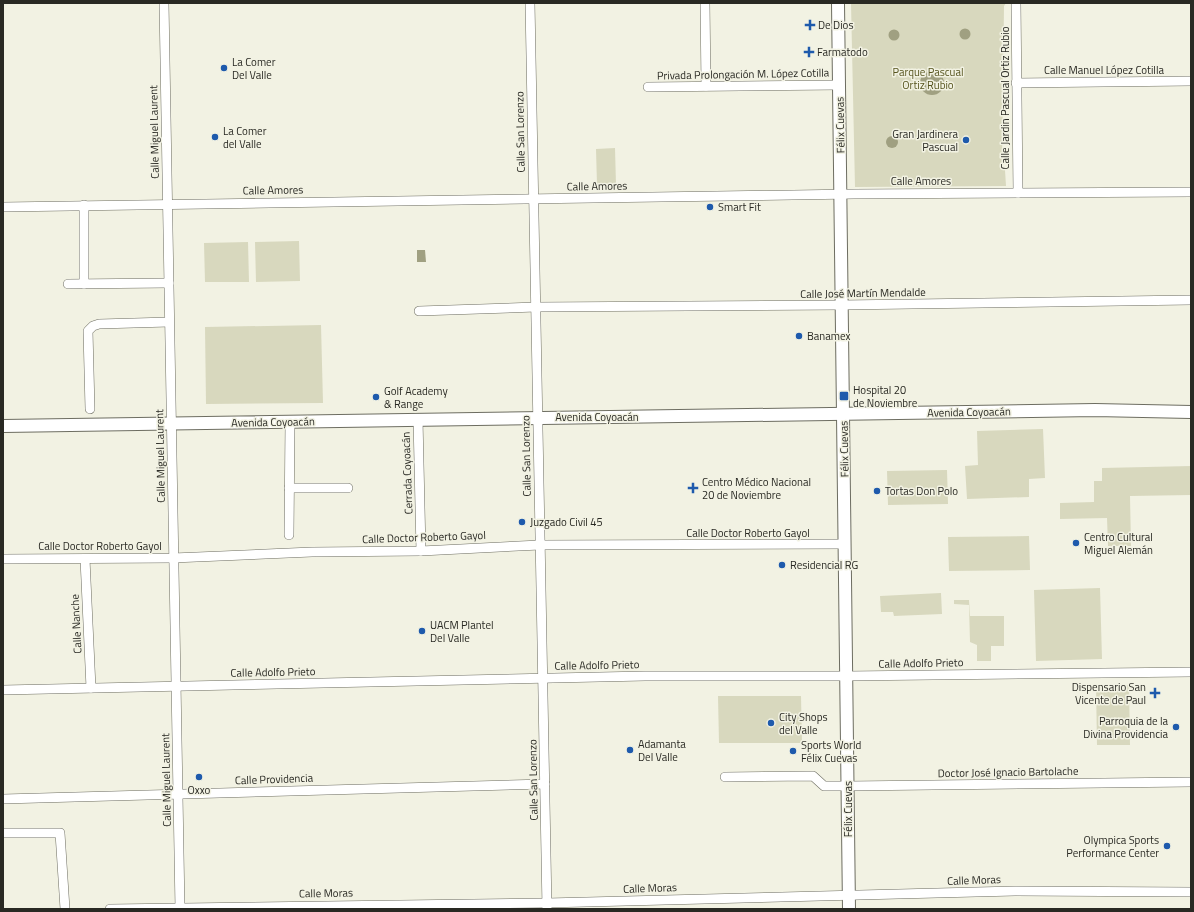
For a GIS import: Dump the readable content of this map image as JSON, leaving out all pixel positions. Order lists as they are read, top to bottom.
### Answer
{
  "streets": {
    "main road": ["Félix Cuevas", "Avenida Coyoacán"],
    "street": [
      "Calle Manuel López Cotilla",
      "Privada Prolongación M. López Cotilla",
      "Calle Jardin Pascual Ortiz Rubio",
      "Calle Miguel Laurent",
      "Calle San Lorenzo",
      "Calle Amores",
      "Calle José Martín Mendalde",
      "Cerrada Coyoacán",
      "Calle Doctor Roberto Gayol",
      "Calle Nanche",
      "Calle Adolfo Prieto",
      "Doctor José Ignacio Bartolache",
      "Calle Providencia",
      "Calle Moras"
    ]
  },
  "crossings": [
    ["Calle Manuel López Cotilla", "Calle Jardin Pascual Ortiz Rubio"],
    ["Privada Prolongación M. López Cotilla", "Félix Cuevas"],
    ["Calle Jardin Pascual Ortiz Rubio", "Calle Amores"],
    ["Félix Cuevas", "Calle Amores"],
    ["Félix Cuevas", "Calle José Martín Mendalde"],
    ["Félix Cuevas", "Avenida Coyoacán"],
    ["Félix Cuevas", "Calle Doctor Roberto Gayol"],
    ["Félix Cuevas", "Calle Adolfo Prieto"],
    ["Félix Cuevas", "Doctor José Ignacio Bartolache"],
    ["Félix Cuevas", "Calle Moras"],
    ["Calle Miguel Laurent", "Calle Amores"],
    ["Calle Miguel Laurent", "Avenida Coyoacán"],
    ["Calle Miguel Laurent", "Calle Doctor Roberto Gayol"],
    ["Calle Miguel Laurent", "Calle Adolfo Prieto"],
    ["Calle Miguel Laurent", "Calle Providencia"],
    ["Calle Miguel Laurent", "Calle Moras"],
    ["Calle San Lorenzo", "Calle Amores"],
    ["Calle San Lorenzo", "Calle José Martín Mendalde"],
    ["Calle San Lorenzo", "Avenida Coyoacán"],
    ["Calle San Lorenzo", "Calle Doctor Roberto Gayol"],
    ["Calle San Lorenzo", "Calle Adolfo Prieto"],
    ["Calle San Lorenzo", "Calle Providencia"],
    ["Calle San Lorenzo", "Calle Moras"],
    ["Avenida Coyoacán", "Cerrada Coyoacán"],
    ["Cerrada Coyoacán", "Calle Doctor Roberto Gayol"],
    ["Calle Doctor Roberto Gayol", "Calle Nanche"],
    ["Calle Nanche", "Calle Adolfo Prieto"]
  ],
  "parks": ["Parque Pascual Ortiz Rubio"],
  "places": {
    "health": [
      "De Dios",
      "Farmatodo",
      "Centro Médico Nacional 20 de Noviembre",
      "Dispensario San Vicente de Paul"
    ],
    "other": [
      "La Comer Del Valle",
      "La Comer del Valle",
      "Gran Jardinera Pascual",
      "Smart Fit",
      "Banamex",
      "Golf Academy & Range",
      "Tortas Don Polo",
      "Juzgado Civil 45",
      "Centro Cultural Miguel Alemán",
      "Residencial RG",
      "UACM Plantel Del Valle",
      "City Shops del Valle",
      "Parroquia de la Divina Providencia",
      "Adamanta Del Valle",
      "Sports World Félix Cuevas",
      "Oxxo",
      "Olympica Sports Performance Center"
    ],
    "transit": ["Hospital 20 de Noviembre"]
  }
}
